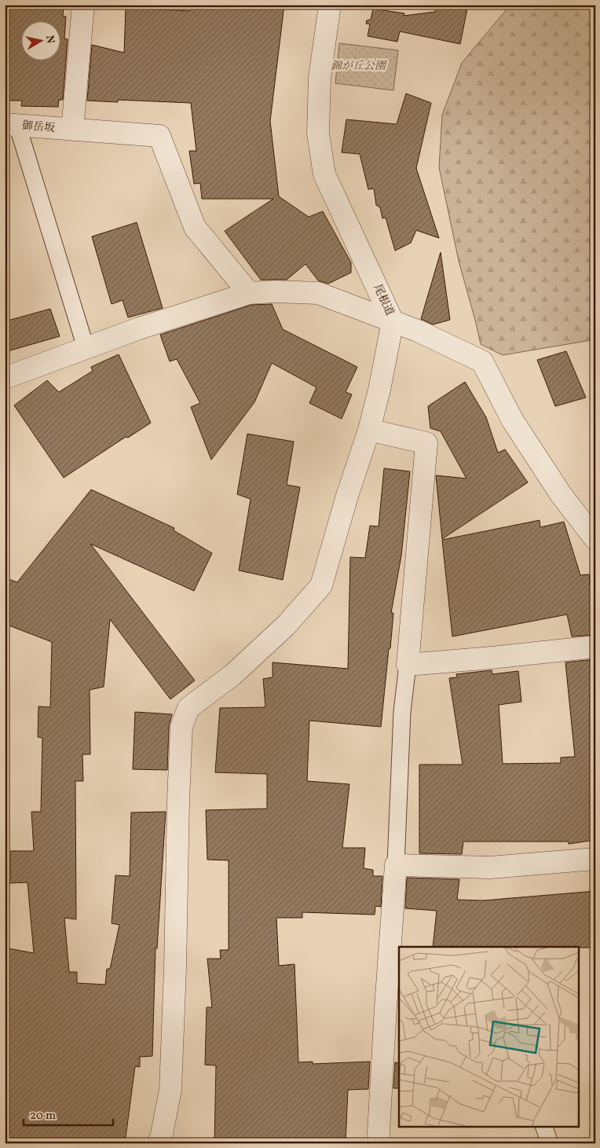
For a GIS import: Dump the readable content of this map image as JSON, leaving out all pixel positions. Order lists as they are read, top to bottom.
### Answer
{
  "streets": {
    "street": ["御岳坂", "尾根道"]
  },
  "parks": ["錦が丘公園"],
  "scale_bar": "20 m",
  "north": "right"
}
